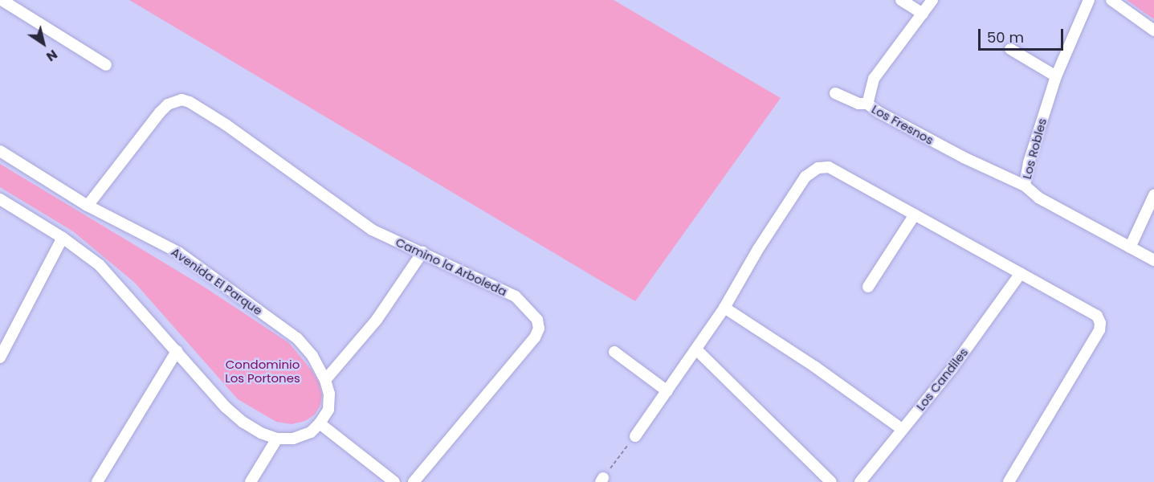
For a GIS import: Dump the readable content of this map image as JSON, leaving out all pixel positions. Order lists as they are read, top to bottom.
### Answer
{
  "streets": {
    "street": [
      "Los Fresnos",
      "Los Robles",
      "Camino la Arboleda",
      "Avenida El Parque",
      "Los Candiles"
    ]
  },
  "crossings": [
    ["Los Fresnos", "Los Robles"],
    ["Camino la Arboleda", "Avenida El Parque"]
  ],
  "parks": ["Condominio Los Portones"],
  "scale_bar": "50 m",
  "north": "bottom right"
}
